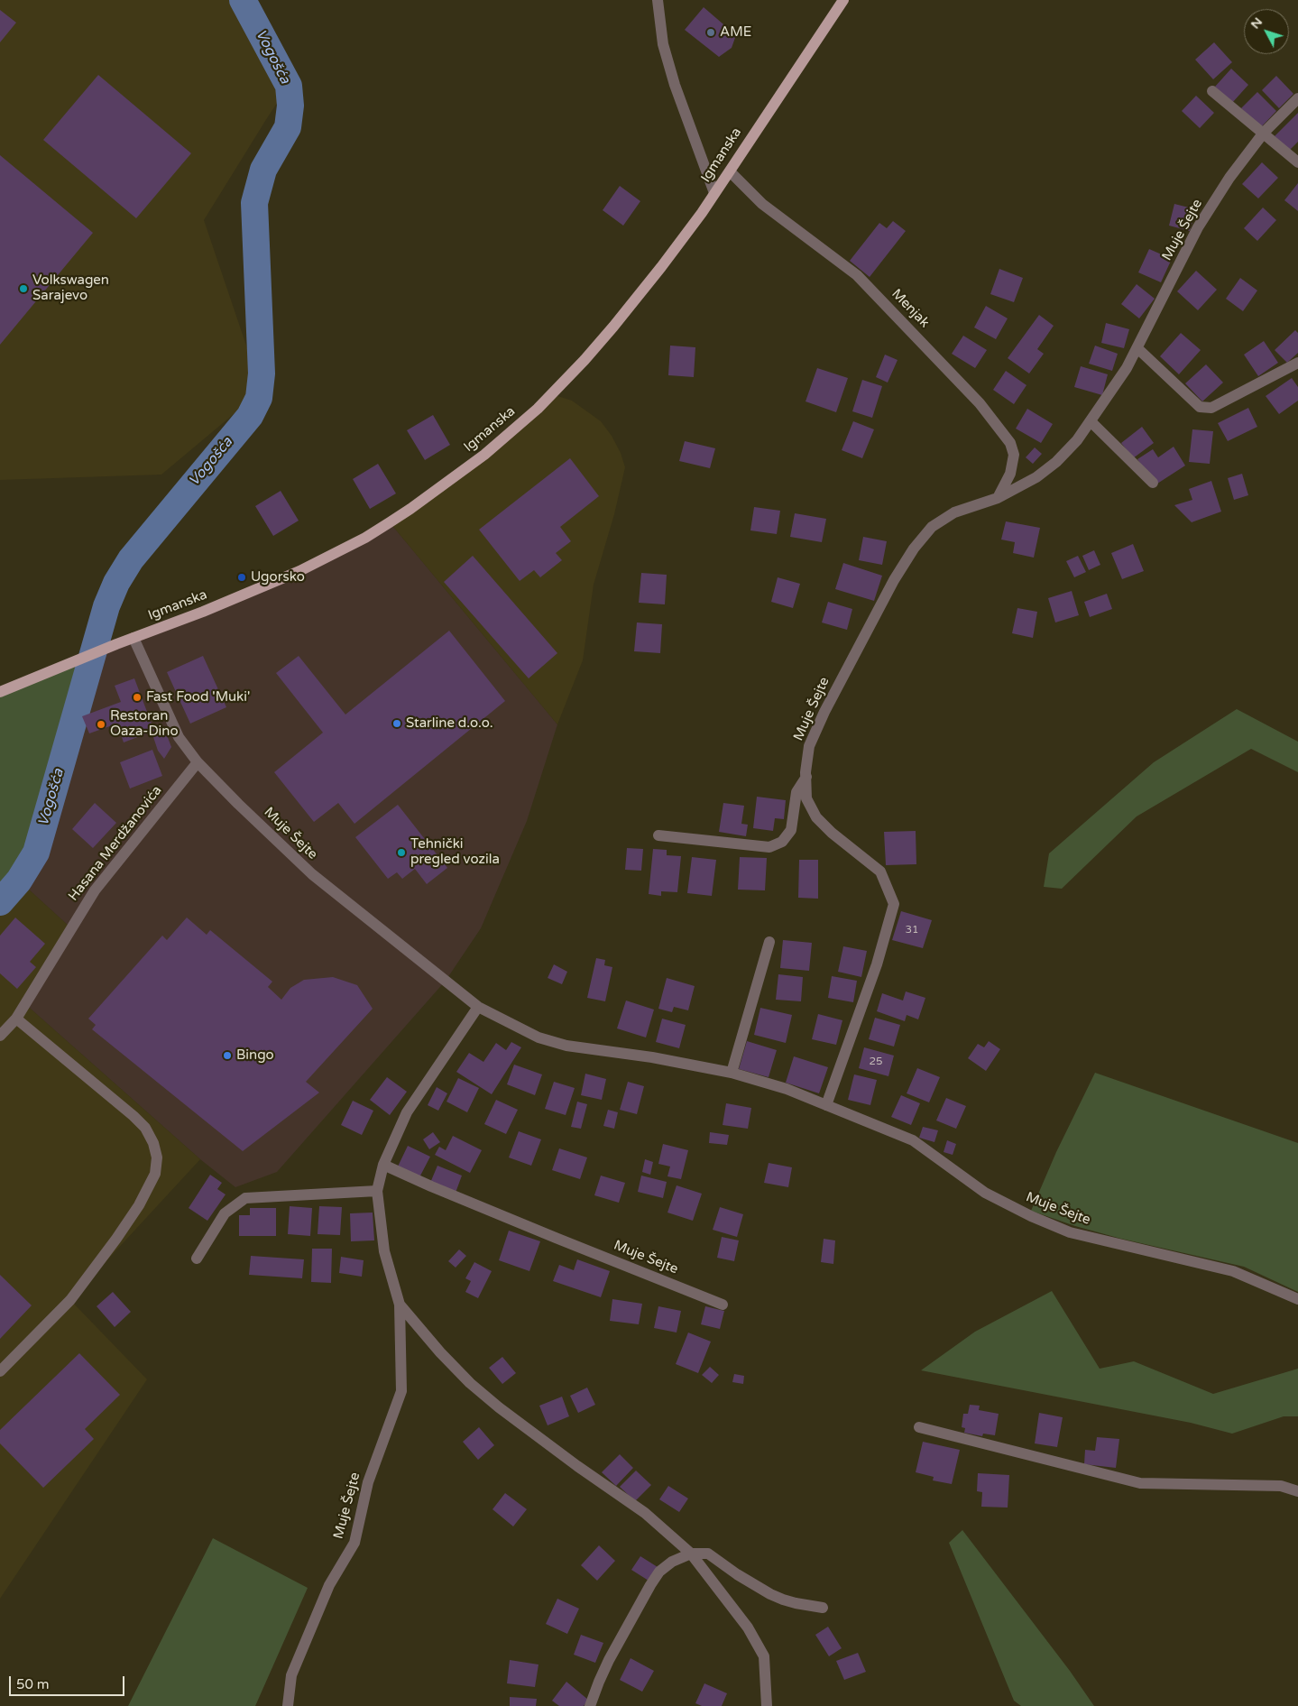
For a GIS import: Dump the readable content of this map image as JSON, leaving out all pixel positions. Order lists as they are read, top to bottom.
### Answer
{
  "streets": {
    "main road": ["Igmanska"],
    "street": ["Muje Šejte", "Menjak", "Hasana Merdžanovića"]
  },
  "crossings": [
    ["Igmanska", "Muje Šejte"],
    ["Igmanska", "Menjak"],
    ["Muje Šejte", "Menjak"],
    ["Muje Šejte", "Hasana Merdžanovića"]
  ],
  "water": ["Vogošća"],
  "places": [
    "AME",
    "Volkswagen Sarajevo",
    "Ugorsko",
    "Fast Food 'Muki'",
    "Starline d.o.o.",
    "Restoran Oaza-Dino",
    "Tehnički pregled vozila",
    "Bingo"
  ],
  "house_numbers": ["31", "25"],
  "scale_bar": "50 m",
  "north": "top left"
}
